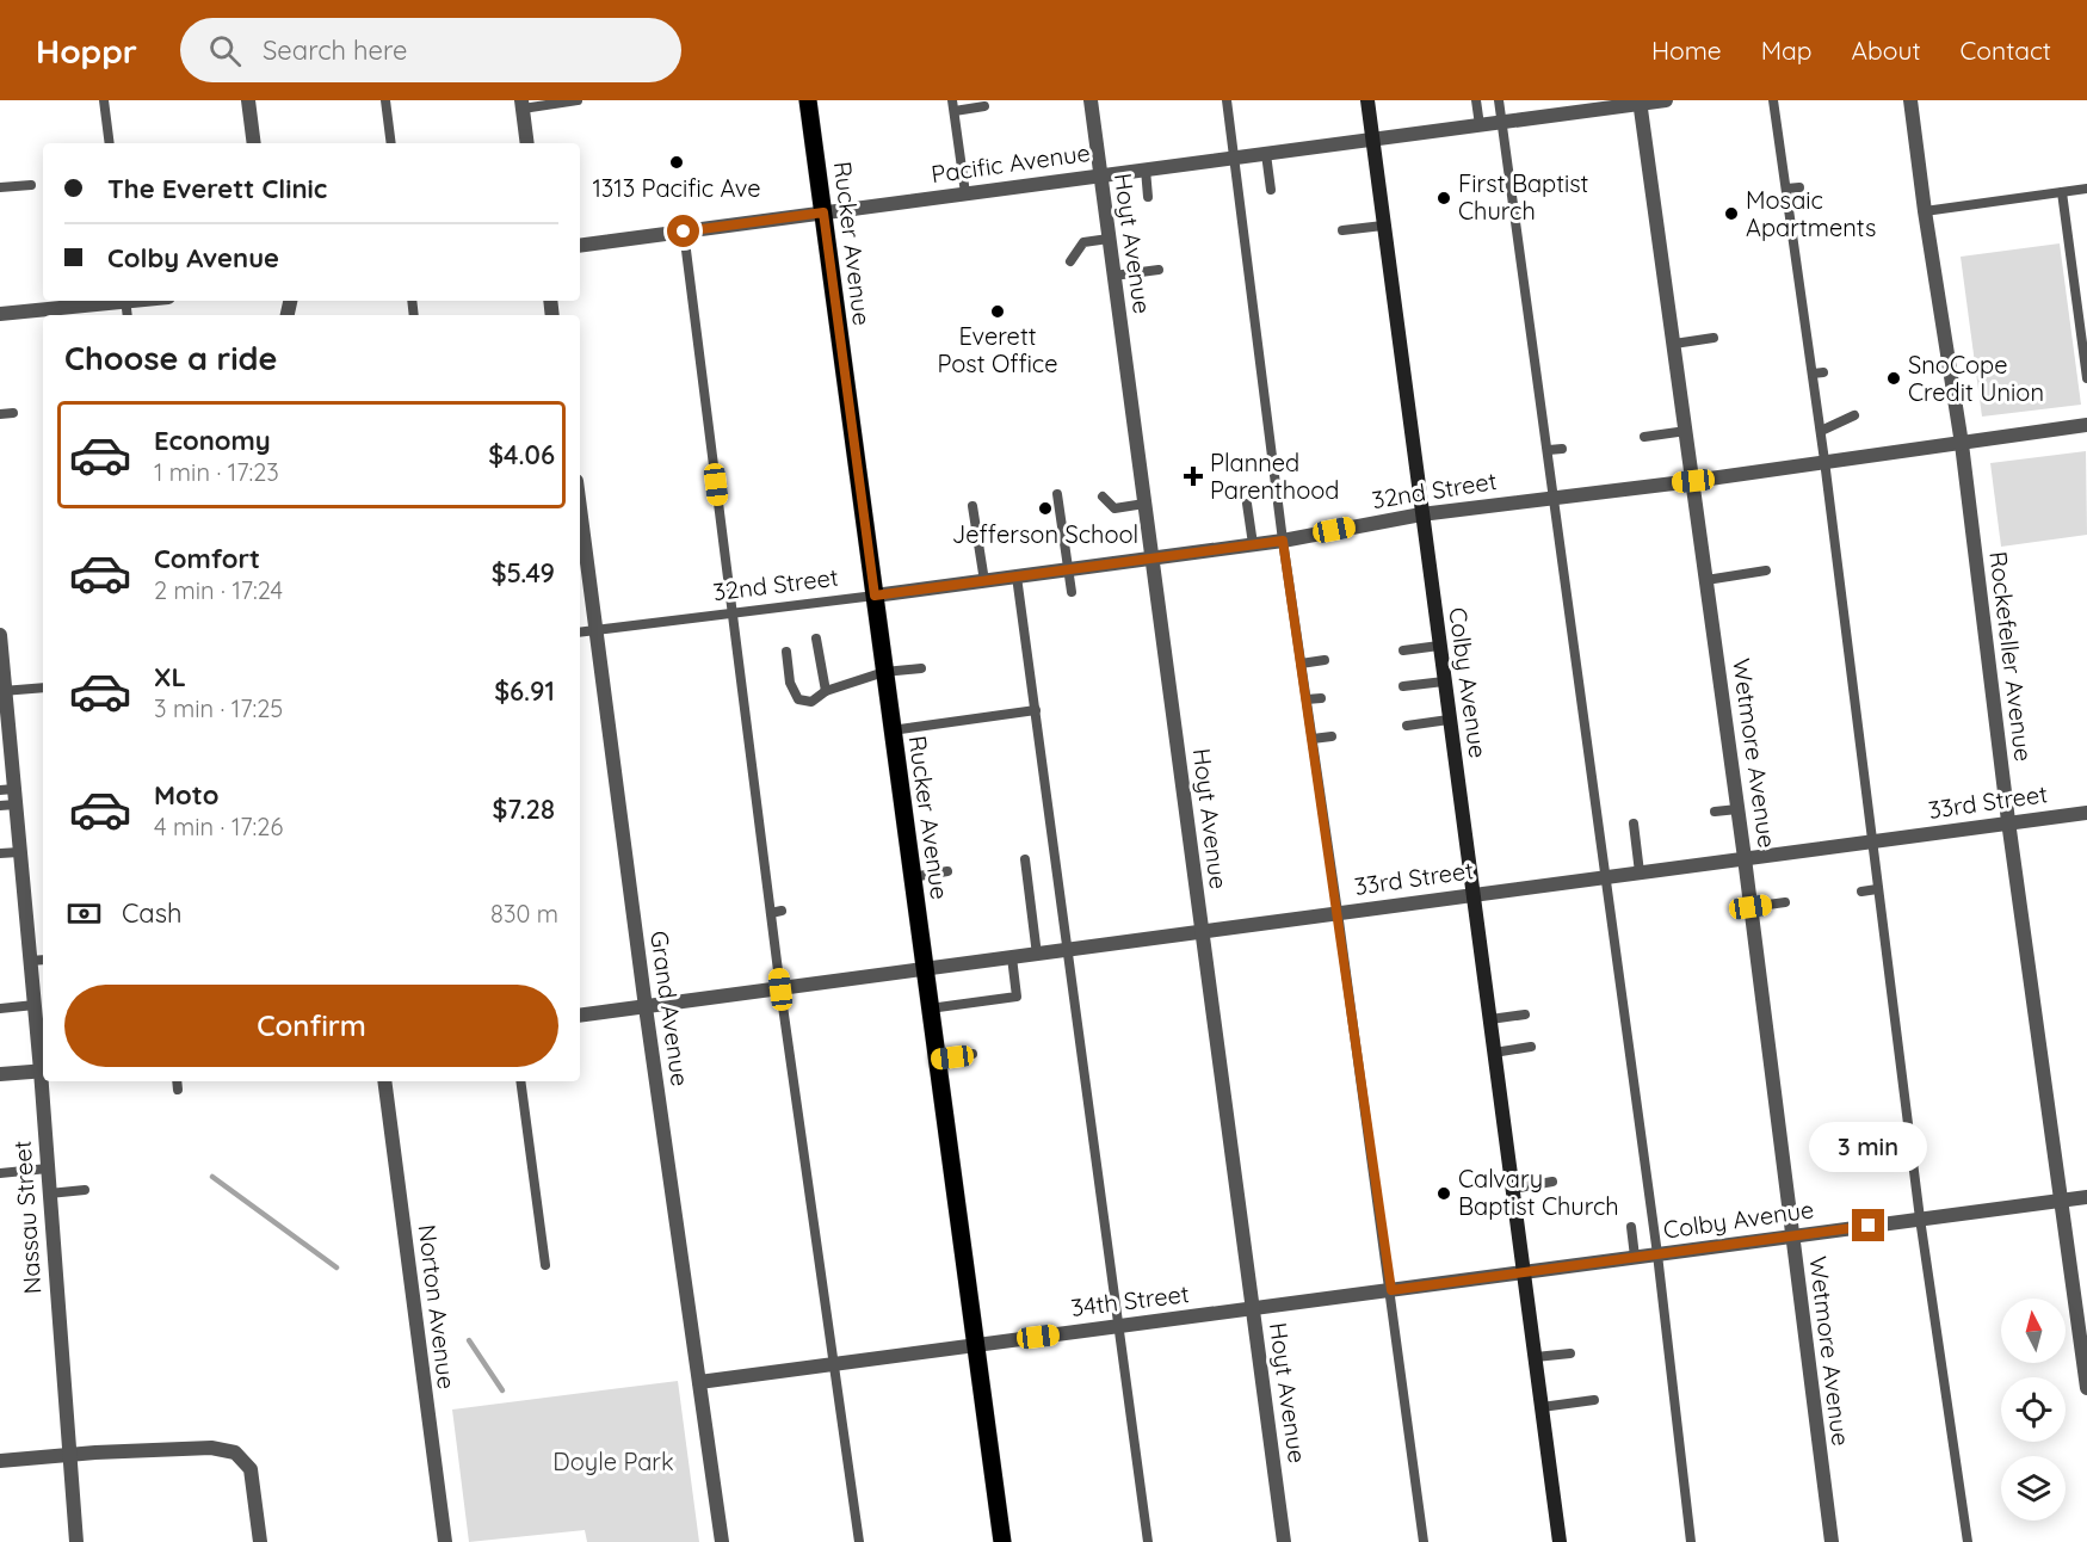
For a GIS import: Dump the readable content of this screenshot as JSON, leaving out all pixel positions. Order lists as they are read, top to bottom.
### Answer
{
  "streets": {
    "main road": ["Rucker Avenue", "Colby Avenue"],
    "street": [
      "Pacific Avenue",
      "Hoyt Avenue",
      "32nd Street",
      "Rockefeller Avenue",
      "Wetmore Avenue",
      "33rd Street",
      "Grand Avenue",
      "Nassau Street",
      "34th Street",
      "Norton Avenue"
    ]
  },
  "crossings": [
    ["Pacific Avenue", "Rucker Avenue"],
    ["Pacific Avenue", "Hoyt Avenue"],
    ["Pacific Avenue", "Colby Avenue"],
    ["Pacific Avenue", "Wetmore Avenue"],
    ["Rucker Avenue", "32nd Street"],
    ["Rucker Avenue", "33rd Street"],
    ["Rucker Avenue", "34th Street"],
    ["Hoyt Avenue", "32nd Street"],
    ["Hoyt Avenue", "33rd Street"],
    ["Hoyt Avenue", "34th Street"],
    ["32nd Street", "Rockefeller Avenue"],
    ["32nd Street", "Colby Avenue"],
    ["32nd Street", "Wetmore Avenue"],
    ["32nd Street", "Grand Avenue"],
    ["Rockefeller Avenue", "Colby Avenue"],
    ["Rockefeller Avenue", "33rd Street"],
    ["Colby Avenue", "Wetmore Avenue"],
    ["Colby Avenue", "33rd Street"],
    ["Colby Avenue", "34th Street"],
    ["Wetmore Avenue", "33rd Street"],
    ["33rd Street", "Grand Avenue"],
    ["Grand Avenue", "34th Street"]
  ],
  "parks": ["Doyle Park"],
  "places": {
    "other": [
      "1313 Pacific Ave",
      "First Baptist Church",
      "Mosaic Apartments",
      "Everett Post Office",
      "SnoCope Credit Union",
      "Jefferson School",
      "Calvary Baptist Church"
    ],
    "health": ["Planned Parenthood"]
  },
  "north": "top",
  "page": {
    "header": "Hoppr",
    "search": "Search here",
    "nav": [
      "Home",
      "Map",
      "About",
      "Contact"
    ],
    "banner": ["The Everett Clinic", "Colby Avenue"],
    "heading": "Choose a ride",
    "list": [
      {
        "name": "Economy",
        "note": "1 min · 17:23",
        "value": "$4.06"
      },
      {
        "name": "Comfort",
        "note": "2 min · 17:24",
        "value": "$5.49"
      },
      {
        "name": "XL",
        "note": "3 min · 17:25",
        "value": "$6.91"
      },
      {
        "name": "Moto",
        "note": "4 min · 17:26",
        "value": "$7.28"
      }
    ],
    "pay": ["Cash", "830 m"],
    "buttons": "Confirm",
    "bubble": "3 min"
  }
}
